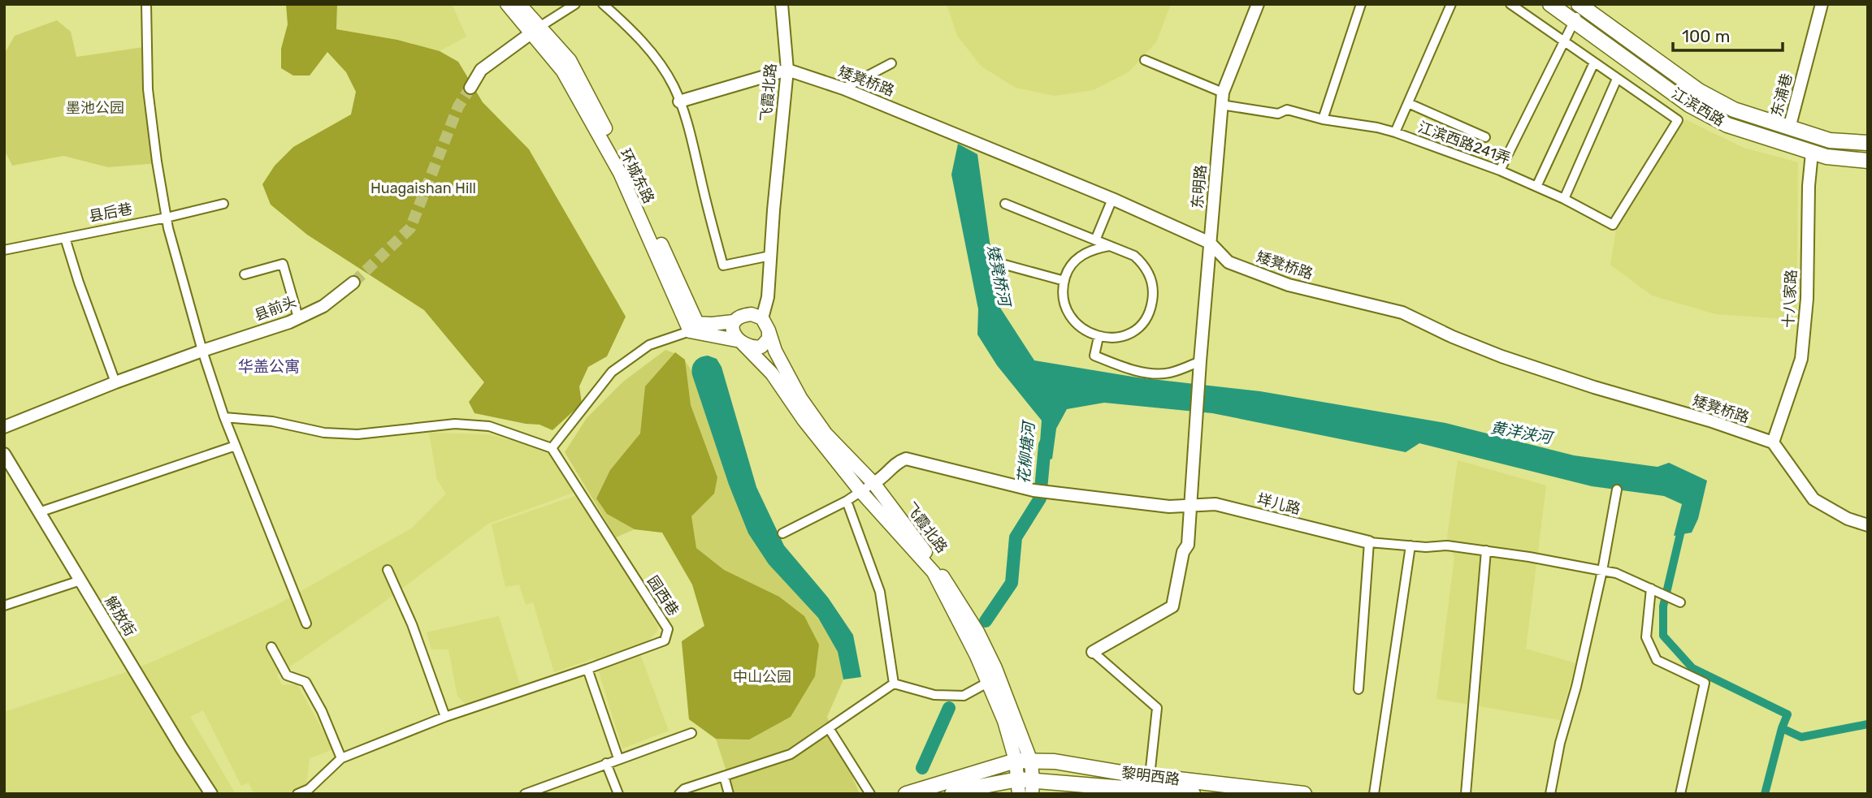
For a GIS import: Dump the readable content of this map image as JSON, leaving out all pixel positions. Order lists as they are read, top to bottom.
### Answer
{
  "streets": {
    "main road": [
      "飞霞北路",
      "江滨西路",
      "环城东路",
      "黎明西路"
    ],
    "street": [
      "矮凳桥路",
      "东浦巷",
      "江滨西路241弄",
      "东明路",
      "县后巷",
      "十八家路",
      "县前头",
      "垟儿路",
      "园西巷",
      "解放街"
    ]
  },
  "crossings": [
    ["矮凳桥路", "飞霞北路"],
    ["矮凳桥路", "东明路"],
    ["矮凳桥路", "十八家路"],
    ["飞霞北路", "垟儿路"],
    ["飞霞北路", "黎明西路"],
    ["东浦巷", "江滨西路"],
    ["江滨西路", "十八家路"],
    ["江滨西路241弄", "东明路"],
    ["东明路", "垟儿路"]
  ],
  "districts": ["华盖公寓"],
  "water": ["矮凳桥河", "黄洋浃河", "花柳塘河"],
  "parks": ["墨池公园", "Huagaishan Hill", "中山公园"],
  "scale_bar": "100 m"
}
